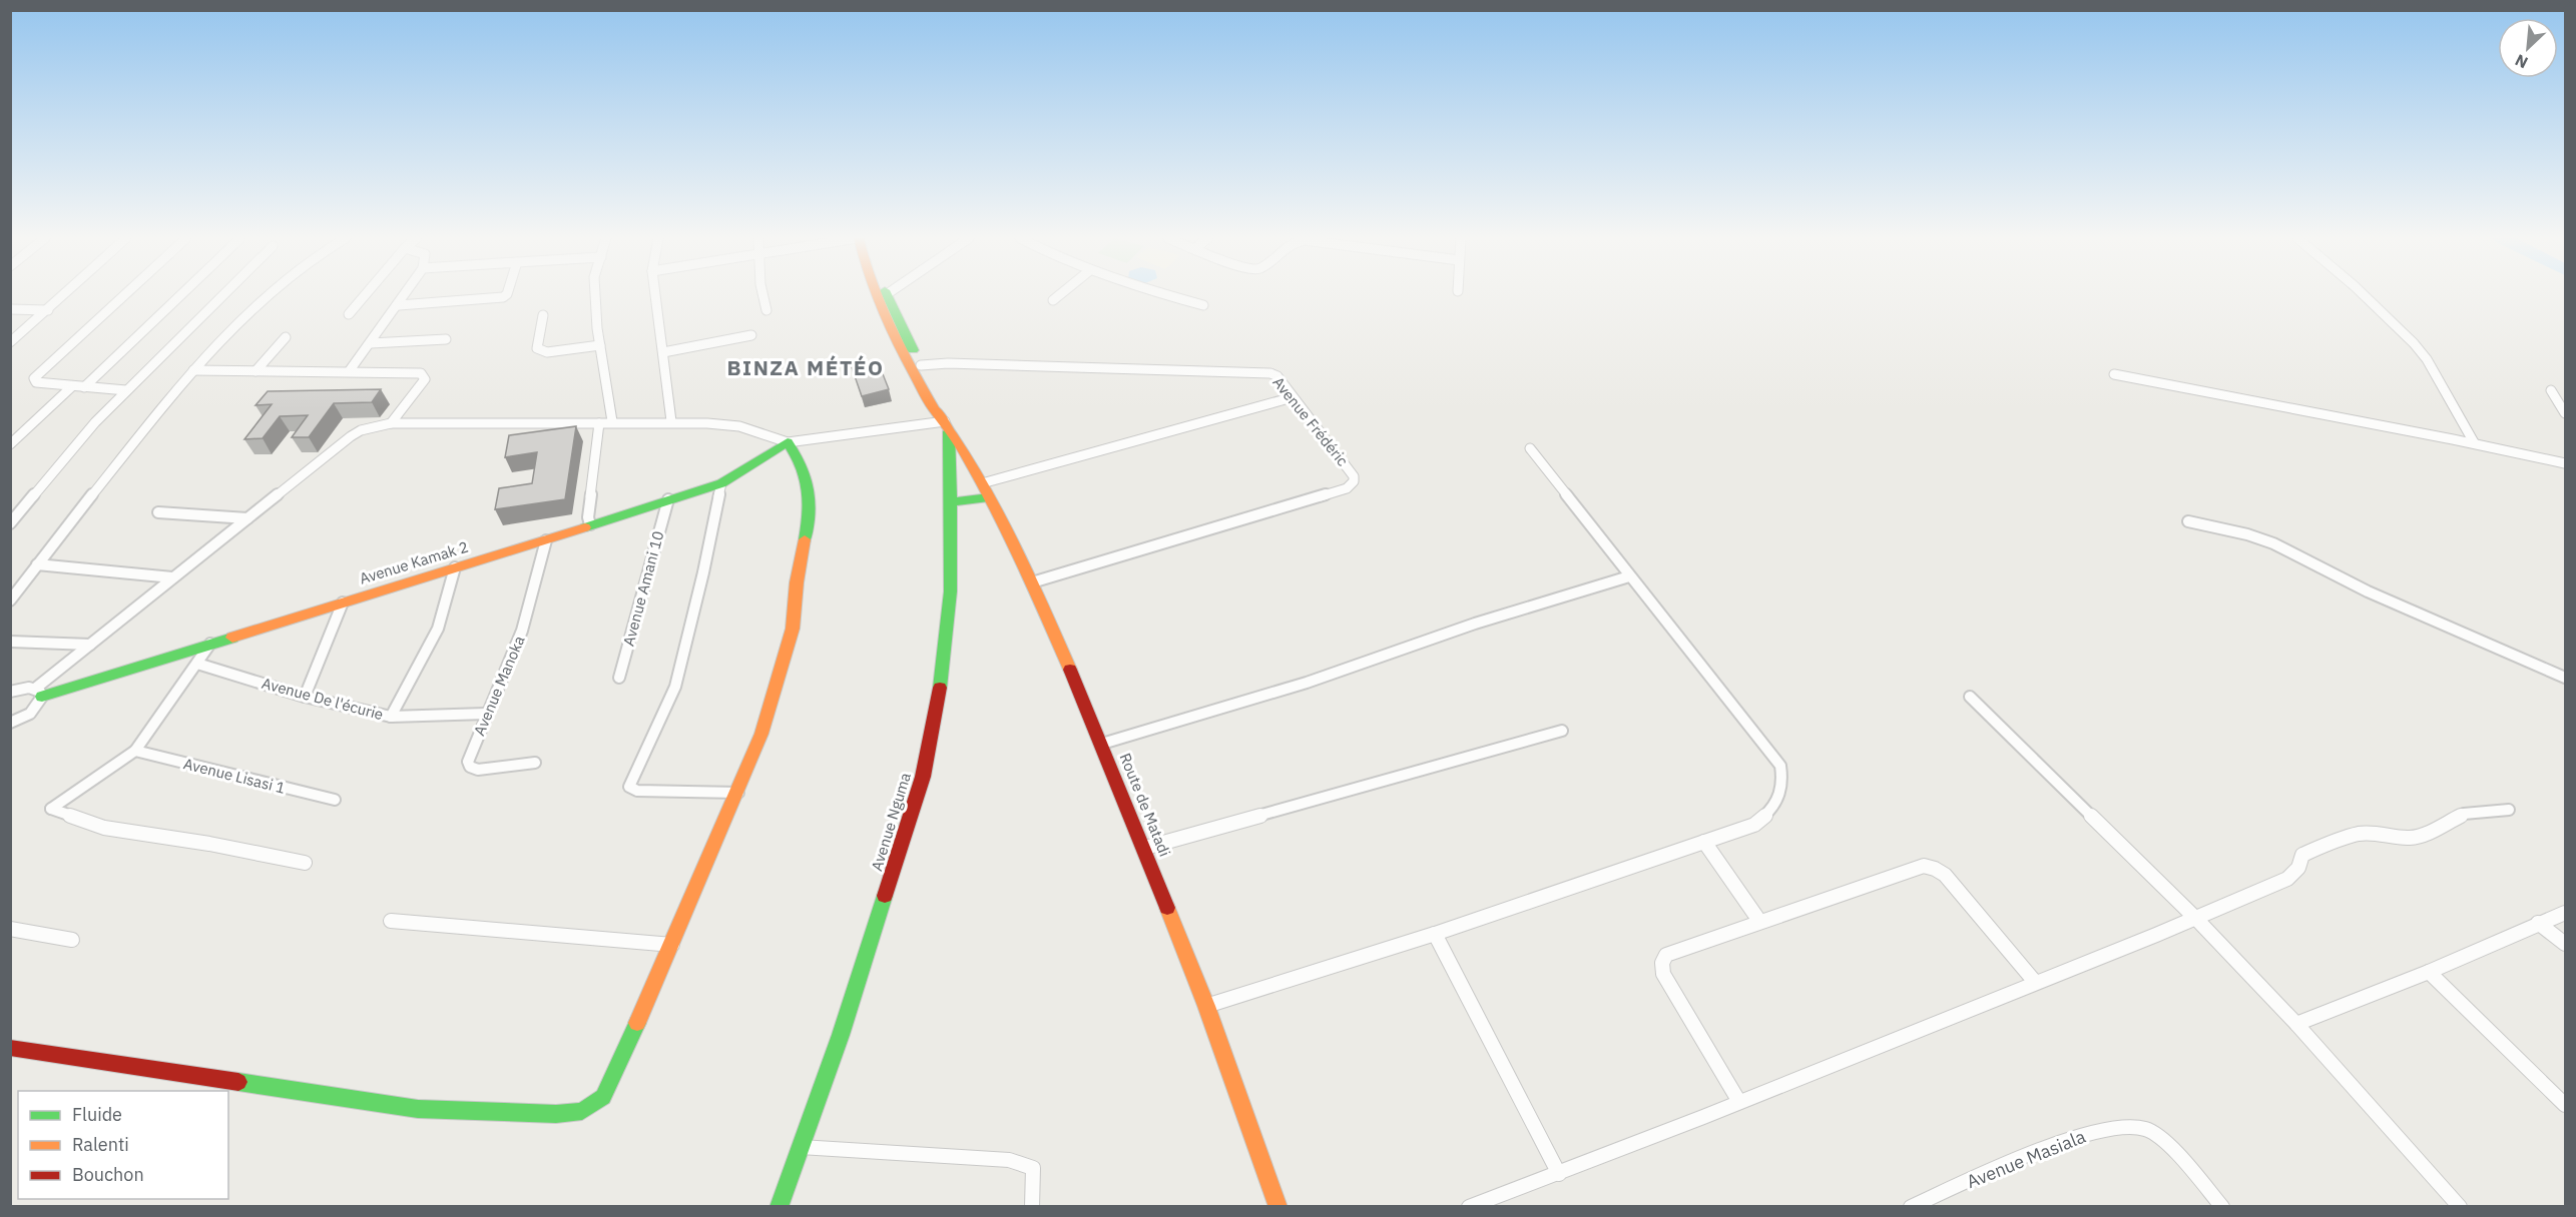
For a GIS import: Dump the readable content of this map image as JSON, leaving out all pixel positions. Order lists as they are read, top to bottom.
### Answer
{
  "streets": {
    "main road": ["Avenue Kamak 2", "Route de Matadi", "Avenue Nguma"],
    "street": [
      "Avenue Frédéric",
      "Avenue Amani 10",
      "Avenue Manoka",
      "Avenue De l'écurie",
      "Avenue Lisasi 1",
      "Avenue Masiala"
    ]
  },
  "crossings": [
    ["Avenue Frédéric", "Route de Matadi"],
    ["Avenue Kamak 2", "Avenue Amani 10"],
    ["Avenue Kamak 2", "Avenue Manoka"],
    ["Avenue Manoka", "Avenue De l'écurie"],
    ["Route de Matadi", "Avenue Nguma"]
  ],
  "districts": ["BINZA MÉTÉO"],
  "legend": ["Fluide", "Ralenti", "Bouchon"],
  "north": "bottom left"
}
